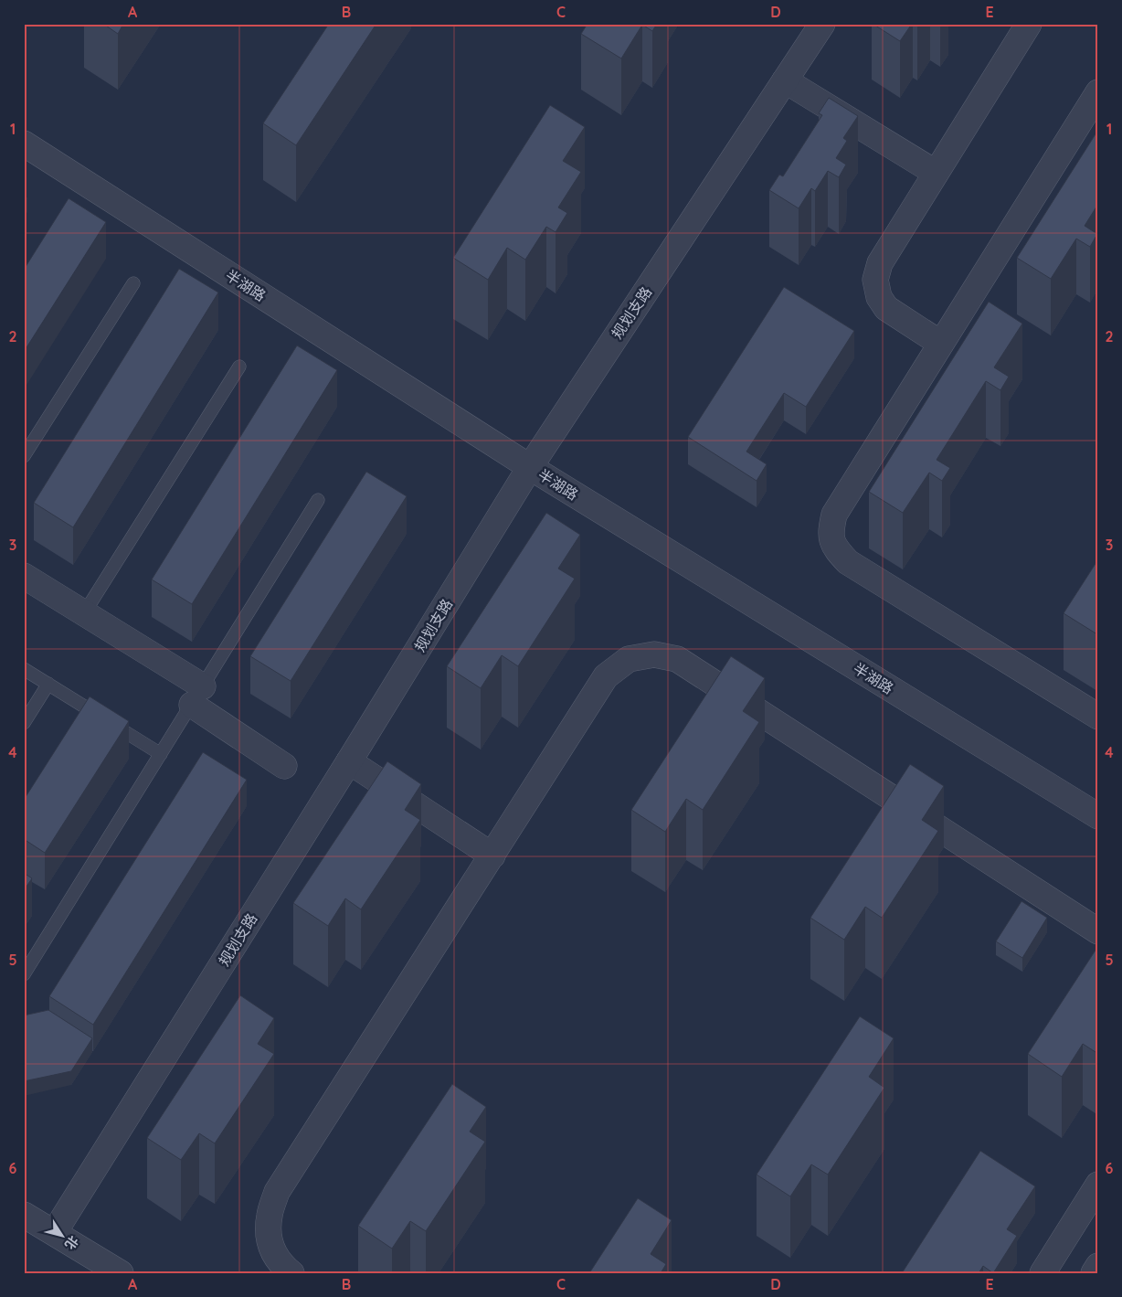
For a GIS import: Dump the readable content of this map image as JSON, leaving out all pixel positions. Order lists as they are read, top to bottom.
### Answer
{
  "streets": {
    "street": ["半湖路", "规划支路"]
  },
  "crossings": [
    ["半湖路", "规划支路"]
  ],
  "north": "bottom right",
  "grid": {
    "columns": [
      "A",
      "B",
      "C",
      "D",
      "E"
    ],
    "rows": [
      "1",
      "2",
      "3",
      "4",
      "5",
      "6"
    ]
  }
}
